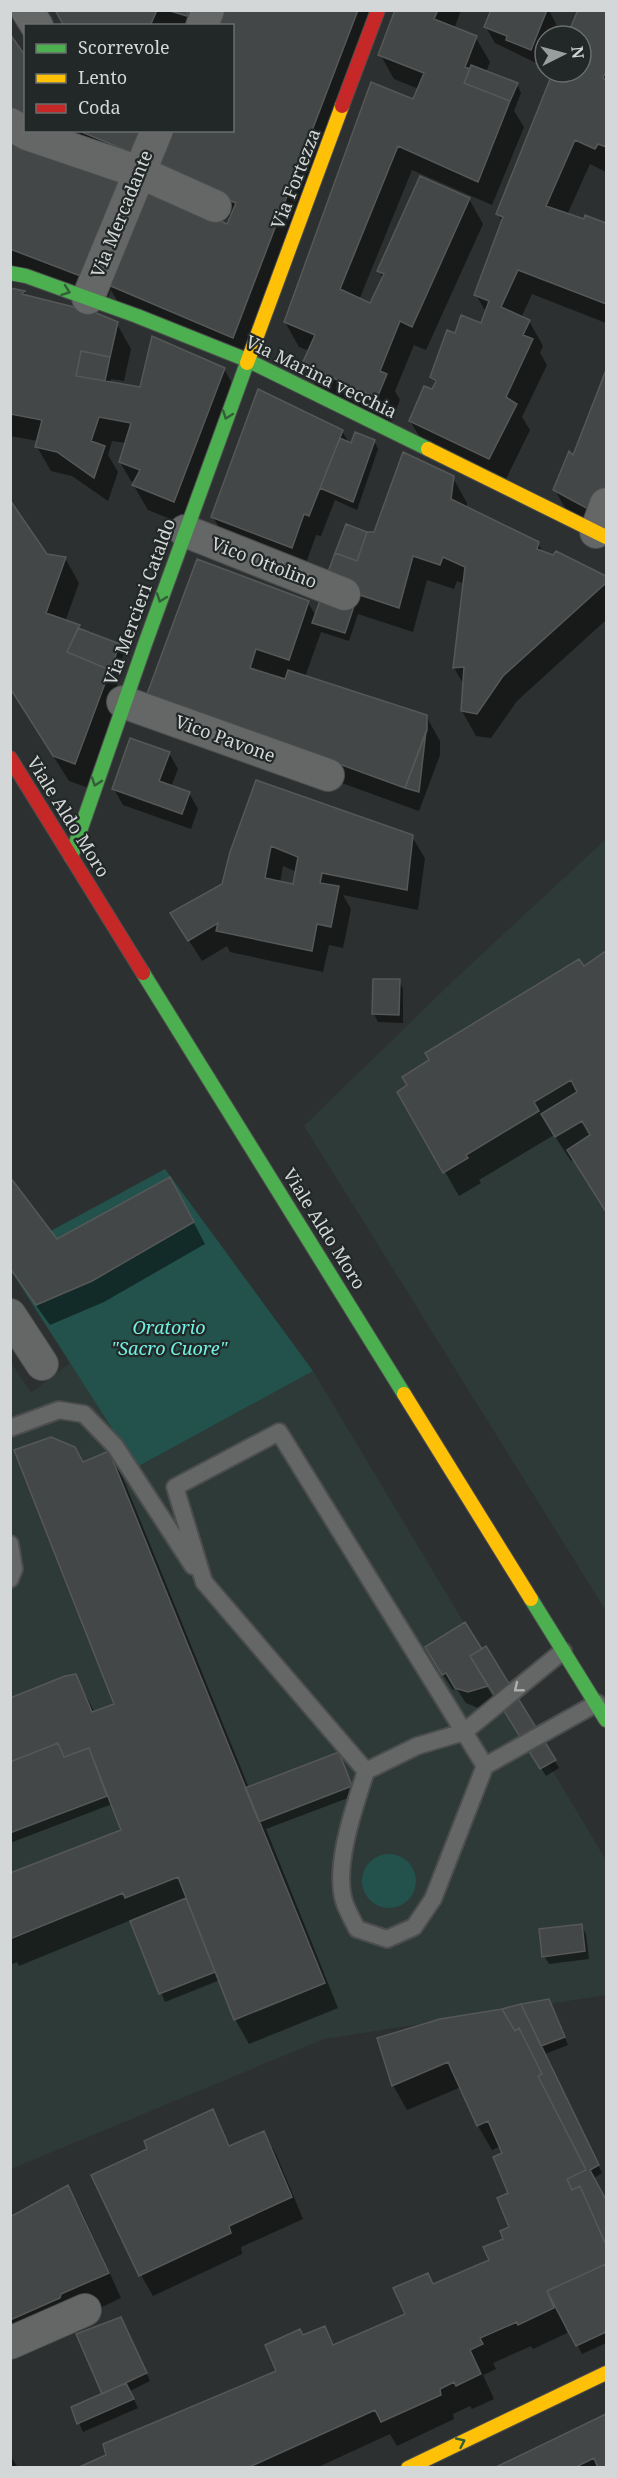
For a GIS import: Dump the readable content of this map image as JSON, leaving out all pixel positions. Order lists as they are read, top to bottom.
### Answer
{
  "streets": {
    "street": [
      "Via Fortezza",
      "Via Mercadante",
      "Via Marina vecchia",
      "Vico Ottolino",
      "Via Mercieri Cataldo",
      "Vico Pavone",
      "Viale Aldo Moro"
    ]
  },
  "crossings": [
    ["Via Fortezza", "Via Marina vecchia"],
    ["Via Fortezza", "Via Mercieri Cataldo"],
    ["Via Mercadante", "Via Marina vecchia"],
    ["Via Marina vecchia", "Via Mercieri Cataldo"],
    ["Vico Ottolino", "Via Mercieri Cataldo"],
    ["Via Mercieri Cataldo", "Vico Pavone"],
    ["Via Mercieri Cataldo", "Viale Aldo Moro"]
  ],
  "one_way": ["Via Mercieri Cataldo"],
  "parks": ["Oratorio \"Sacro Cuore\""],
  "legend": ["Scorrevole", "Lento", "Coda"],
  "north": "right"
}
